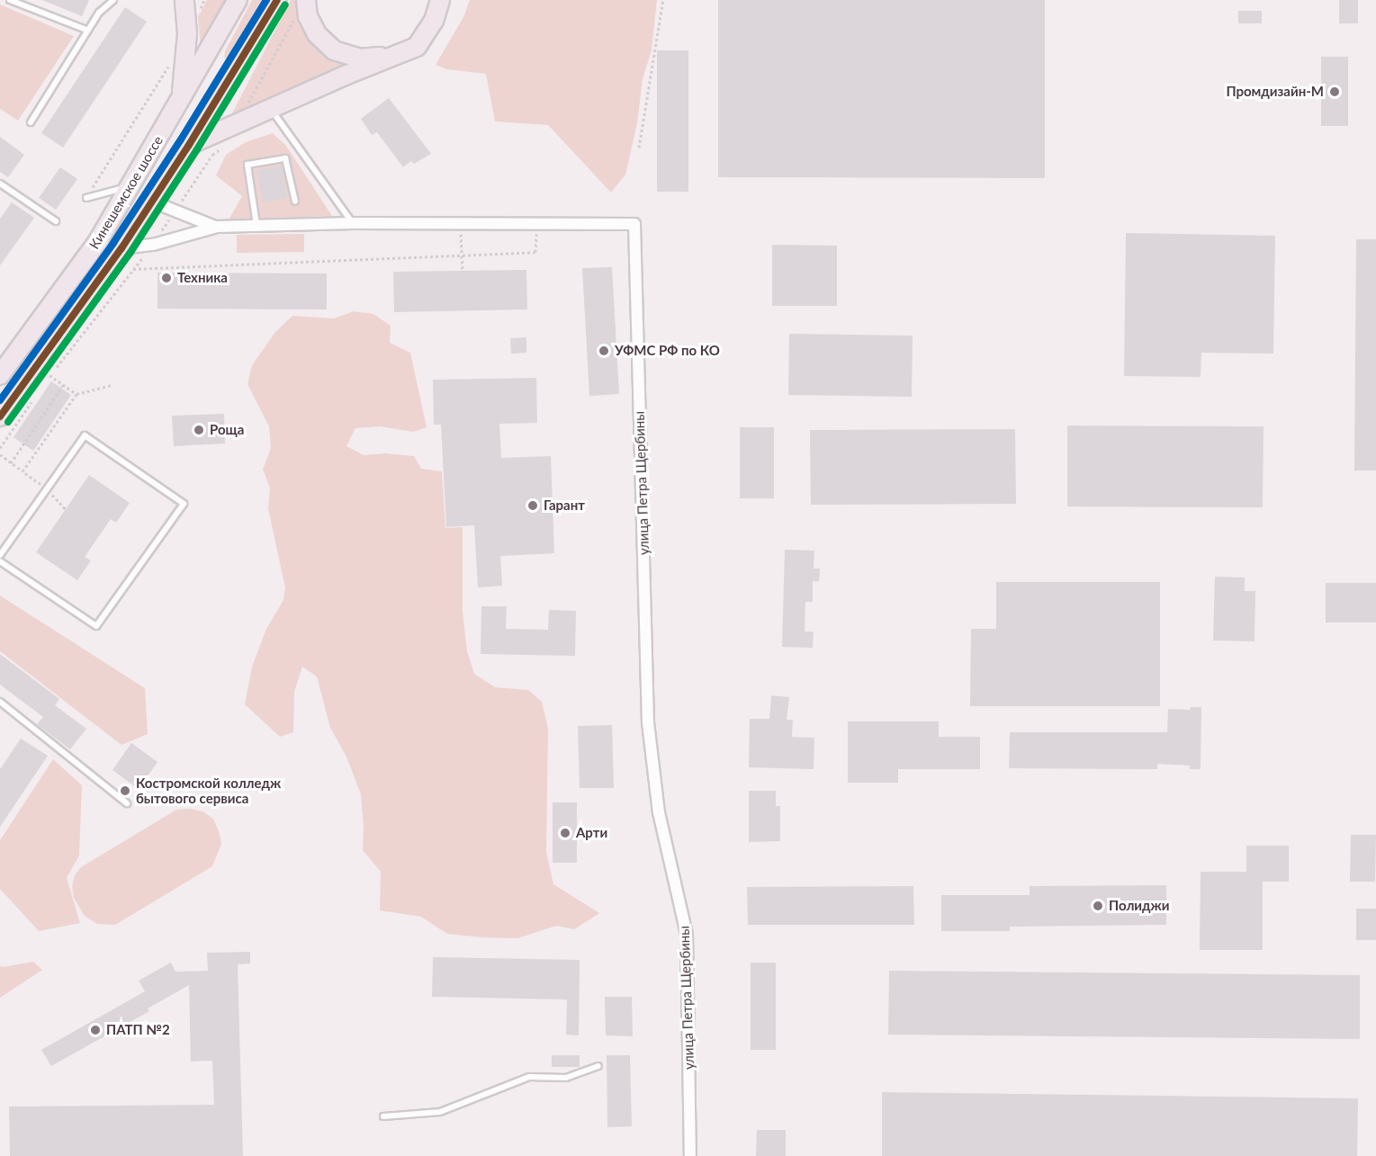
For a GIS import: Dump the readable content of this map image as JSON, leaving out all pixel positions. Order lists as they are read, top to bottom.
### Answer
{
  "streets": {
    "main road": ["Кинешемское шоссе"],
    "street": ["улица Петра Щербины"]
  },
  "crossings": [
    ["Кинешемское шоссе", "улица Петра Щербины"]
  ],
  "places": [
    "Промдизайн-М",
    "Техника",
    "УФМС РФ по КО",
    "Роща",
    "Гарант",
    "Костромской колледж бытового сервиса",
    "Арти",
    "Полиджи",
    "ПАТП №2"
  ]
}
